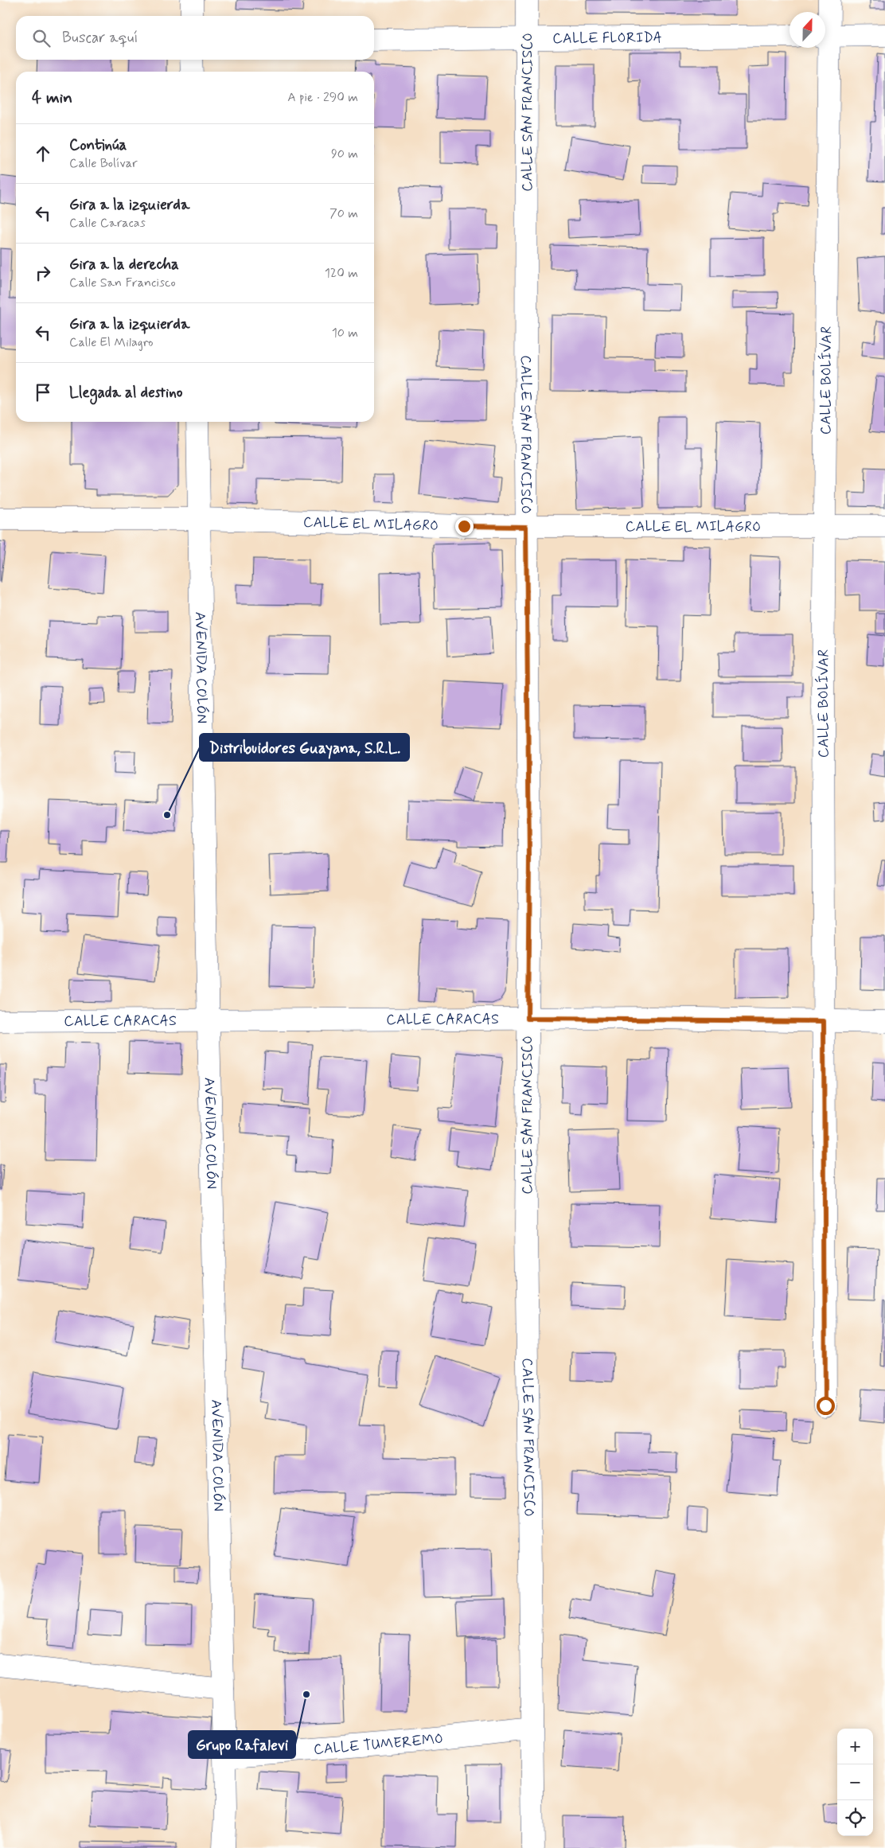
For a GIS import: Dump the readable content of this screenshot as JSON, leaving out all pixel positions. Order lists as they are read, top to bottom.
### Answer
{
  "streets": {
    "street": [
      "CALLE FLORIDA",
      "CALLE SAN FRANCISCO",
      "CALLE BOLÍVAR",
      "CALLE EL MILAGRO",
      "AVENIDA COLÓN",
      "CALLE CARACAS",
      "CALLE TUMEREMO"
    ]
  },
  "crossings": [
    ["CALLE FLORIDA", "CALLE SAN FRANCISCO"],
    ["CALLE SAN FRANCISCO", "CALLE EL MILAGRO"],
    ["CALLE SAN FRANCISCO", "CALLE CARACAS"],
    ["CALLE SAN FRANCISCO", "CALLE TUMEREMO"],
    ["CALLE BOLÍVAR", "CALLE EL MILAGRO"],
    ["CALLE BOLÍVAR", "CALLE CARACAS"],
    ["CALLE EL MILAGRO", "AVENIDA COLÓN"],
    ["AVENIDA COLÓN", "CALLE CARACAS"],
    ["AVENIDA COLÓN", "CALLE TUMEREMO"]
  ],
  "places": ["Distribuidores Guayana, S.R.L.", "Grupo Rafalevi"],
  "north": "top",
  "page": {
    "search": "Buscar aquí",
    "heading": ["4 min", "A pie · 290 m"],
    "list": [
      ["Continúa", "Calle Bolívar", "90 m"],
      ["Gira a la izquierda", "Calle Caracas", "70 m"],
      ["Gira a la derecha", "Calle San Francisco", "120 m"],
      ["Gira a la izquierda", "Calle El Milagro", "10 m"],
      "Llegada al destino"
    ],
    "map_buttons": ["+", "−"]
  }
}
